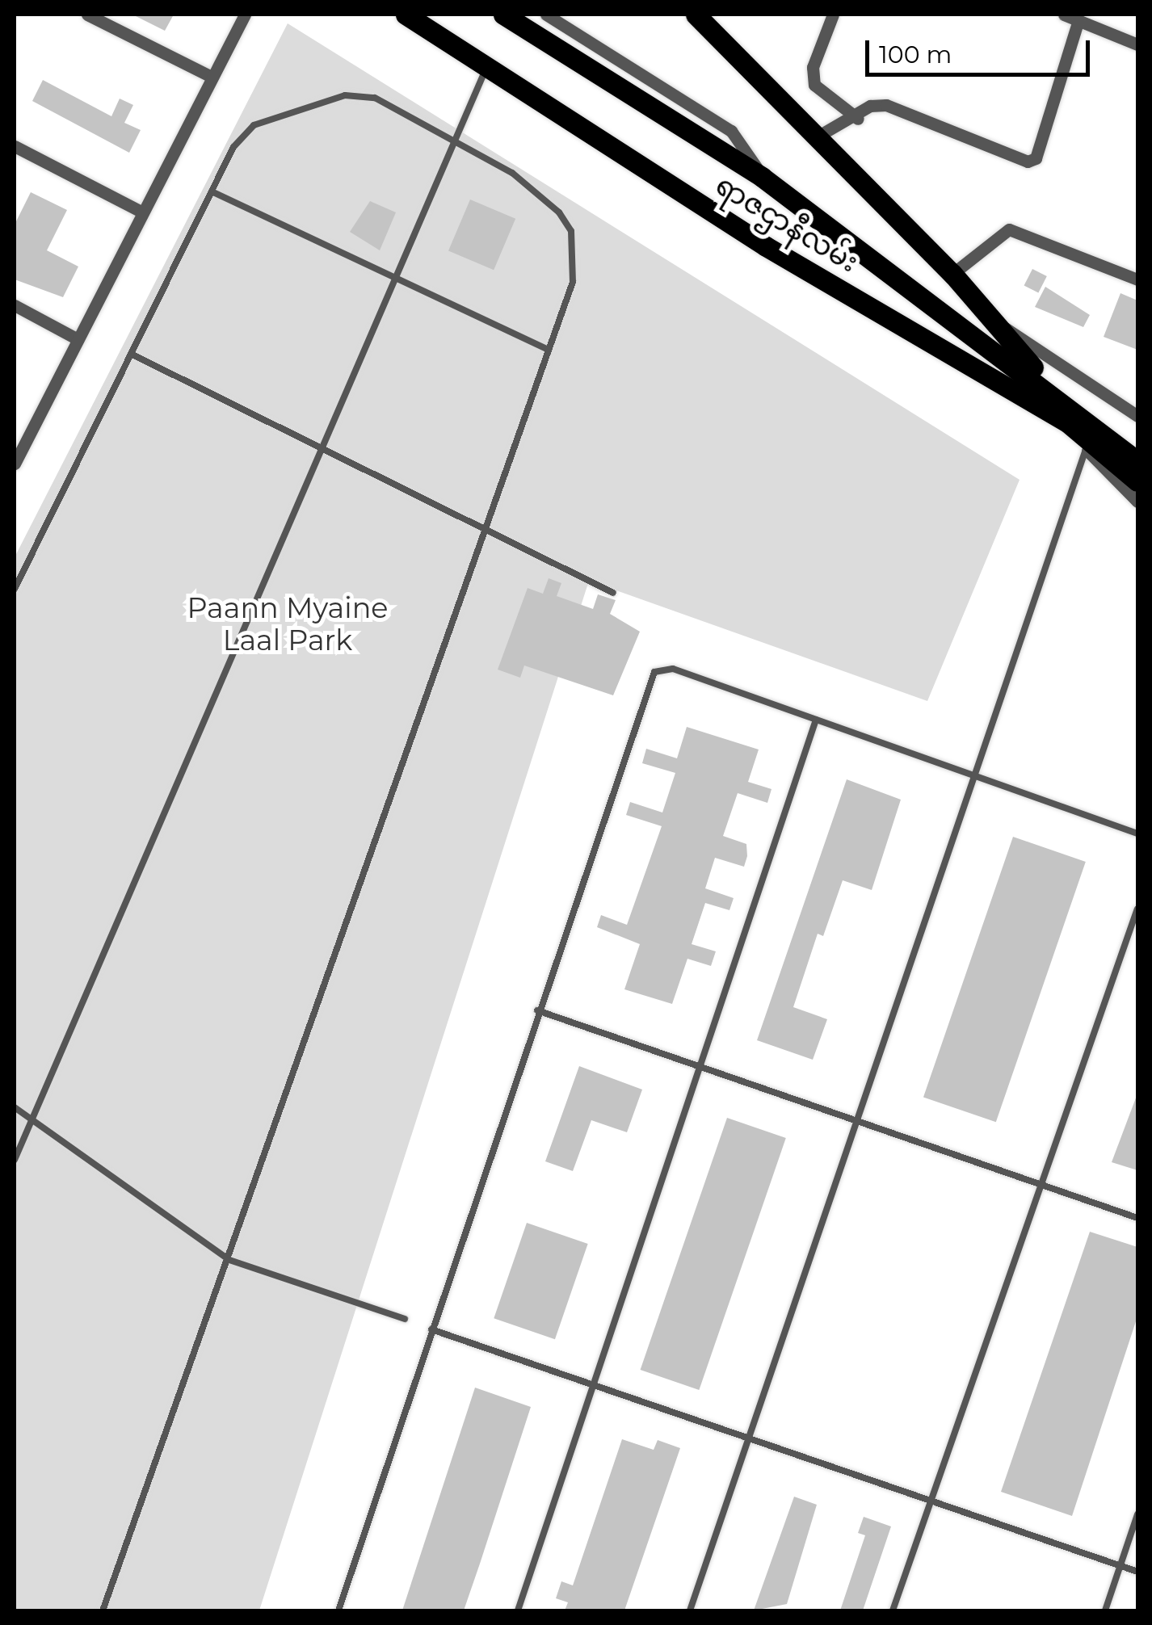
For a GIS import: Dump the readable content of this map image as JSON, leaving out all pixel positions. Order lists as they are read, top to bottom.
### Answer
{
  "streets": {
    "main road": ["ရာဇဌာနီလမ်း"]
  },
  "parks": ["Paann Myaine Laal Park"],
  "scale_bar": "100 m"
}
